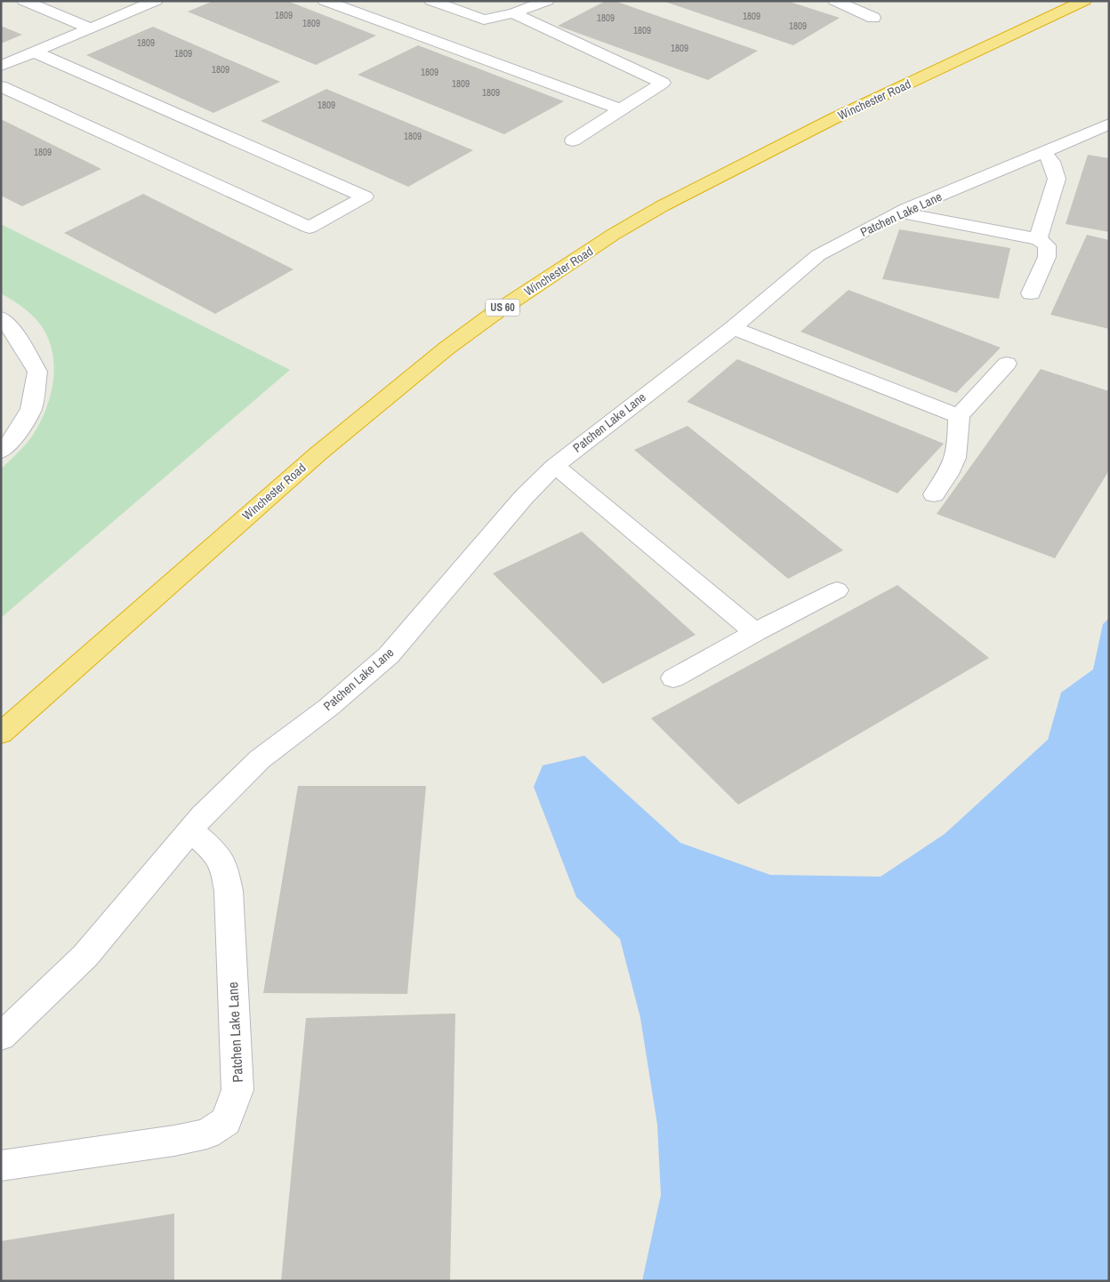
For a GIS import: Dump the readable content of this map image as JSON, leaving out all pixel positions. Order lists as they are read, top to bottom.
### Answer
{
  "streets": {
    "highway": ["Winchester Road", "US 60"],
    "street": ["Patchen Lake Lane"]
  },
  "house_numbers": [
    "1809",
    "1809",
    "1809",
    "1809",
    "1809",
    "1809",
    "1809",
    "1809",
    "1809",
    "1809",
    "1809",
    "1809",
    "1809",
    "1809",
    "1809",
    "1809"
  ]
}
